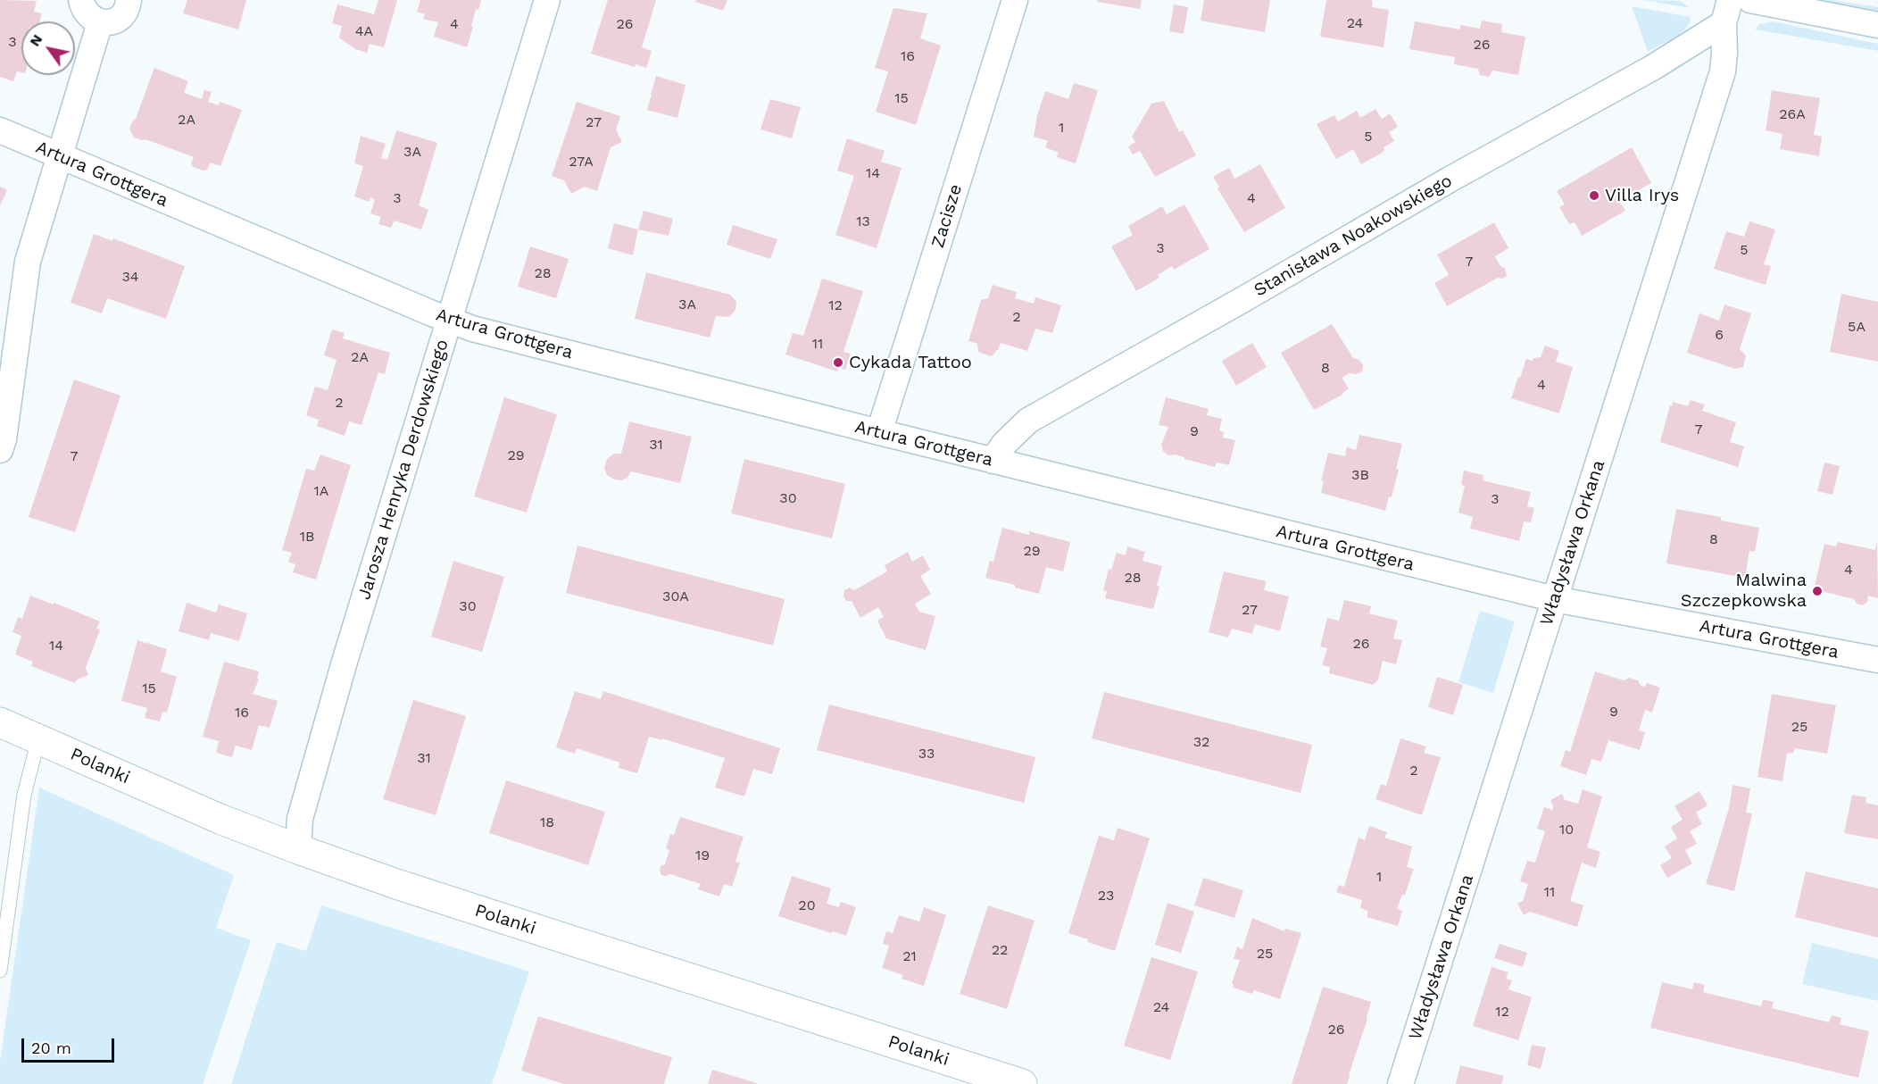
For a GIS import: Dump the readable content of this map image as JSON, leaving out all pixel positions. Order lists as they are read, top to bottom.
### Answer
{
  "streets": {
    "street": [
      "Artura Grottgera",
      "Zacisze",
      "Stanisława Noakowskiego",
      "Jarosza Henryka Derdowskiego",
      "Władysława Orkana",
      "Polanki"
    ]
  },
  "crossings": [
    ["Artura Grottgera", "Zacisze"],
    ["Artura Grottgera", "Stanisława Noakowskiego"],
    ["Artura Grottgera", "Jarosza Henryka Derdowskiego"],
    ["Artura Grottgera", "Władysława Orkana"],
    ["Stanisława Noakowskiego", "Władysława Orkana"],
    ["Jarosza Henryka Derdowskiego", "Polanki"]
  ],
  "places": ["Villa Irys", "Cykada Tattoo", "Malwina Szczepkowska"],
  "house_numbers": [
    "24",
    "4",
    "26",
    "4A",
    "3",
    "26",
    "16",
    "15",
    "26A",
    "2A",
    "27",
    "1",
    "5",
    "3A",
    "27A",
    "14",
    "3",
    "4",
    "13",
    "3",
    "5",
    "7",
    "28",
    "34",
    "3A",
    "12",
    "2",
    "5A",
    "6",
    "11",
    "2A",
    "8",
    "4",
    "2",
    "7",
    "9",
    "31",
    "29",
    "7",
    "3B",
    "1A",
    "30",
    "3",
    "1B",
    "8",
    "29",
    "4",
    "28",
    "30A",
    "30",
    "27",
    "26",
    "14",
    "15",
    "9",
    "16",
    "25",
    "32",
    "33",
    "31",
    "2",
    "18",
    "10",
    "19",
    "1",
    "11",
    "23",
    "20",
    "22",
    "25",
    "21",
    "24",
    "12",
    "26"
  ],
  "scale_bar": "20 m",
  "north": "top left"
}
